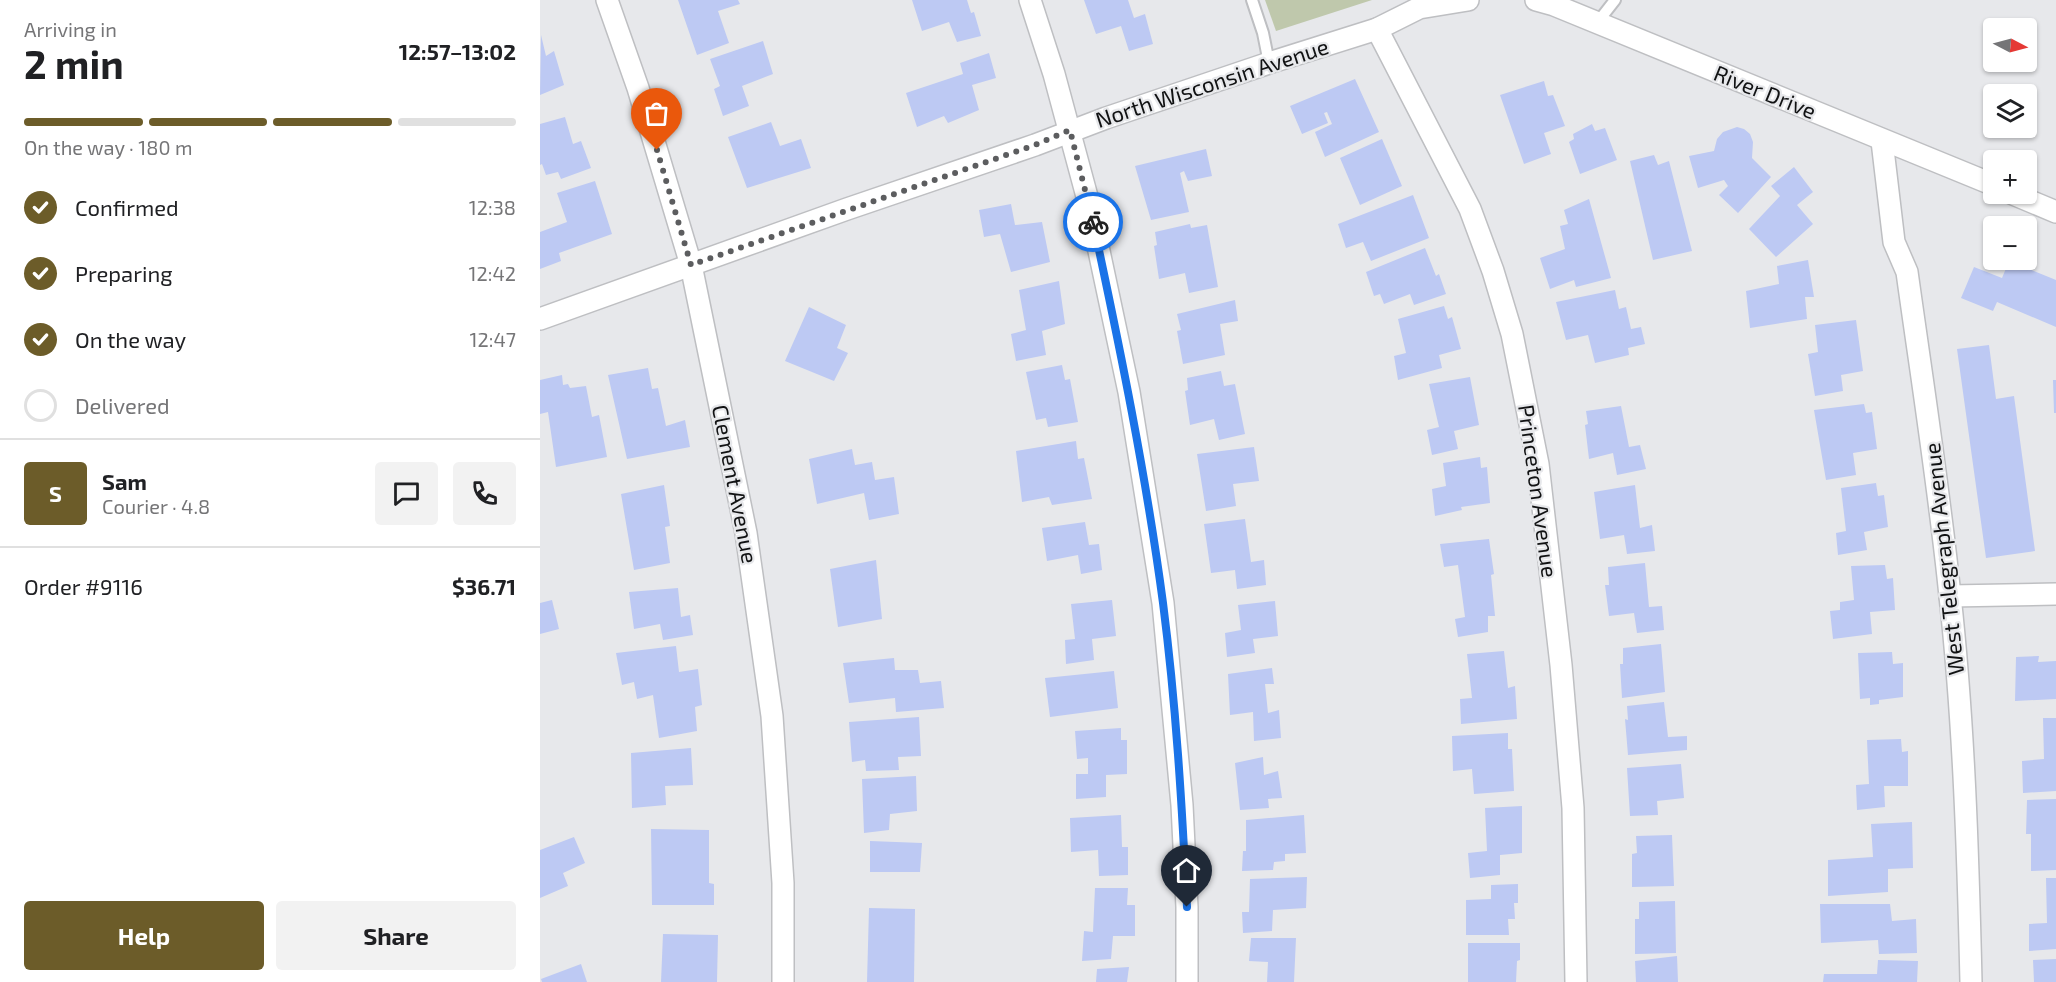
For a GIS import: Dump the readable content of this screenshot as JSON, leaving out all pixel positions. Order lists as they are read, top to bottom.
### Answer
{
  "streets": {
    "street": [
      "North Wisconsin Avenue",
      "River Drive",
      "Clement Avenue",
      "Princeton Avenue",
      "West Telegraph Avenue"
    ]
  },
  "crossings": [
    ["North Wisconsin Avenue", "Clement Avenue"],
    ["North Wisconsin Avenue", "Princeton Avenue"],
    ["River Drive", "West Telegraph Avenue"]
  ],
  "north": "right",
  "page": {
    "heading": ["2 min", "Arriving in", "12:57–13:02"],
    "panel": [
      "Sam",
      "Courier · 4.8",
      "Order #9116",
      "$36.71"
    ],
    "map_buttons": ["+", "−"],
    "bar": "On the way · 180 m",
    "list": [
      ["Confirmed", "12:38"],
      ["Preparing", "12:42"],
      ["On the way", "12:47"],
      "Delivered"
    ],
    "round": "S",
    "buttons": ["Help", "Share"]
  }
}
